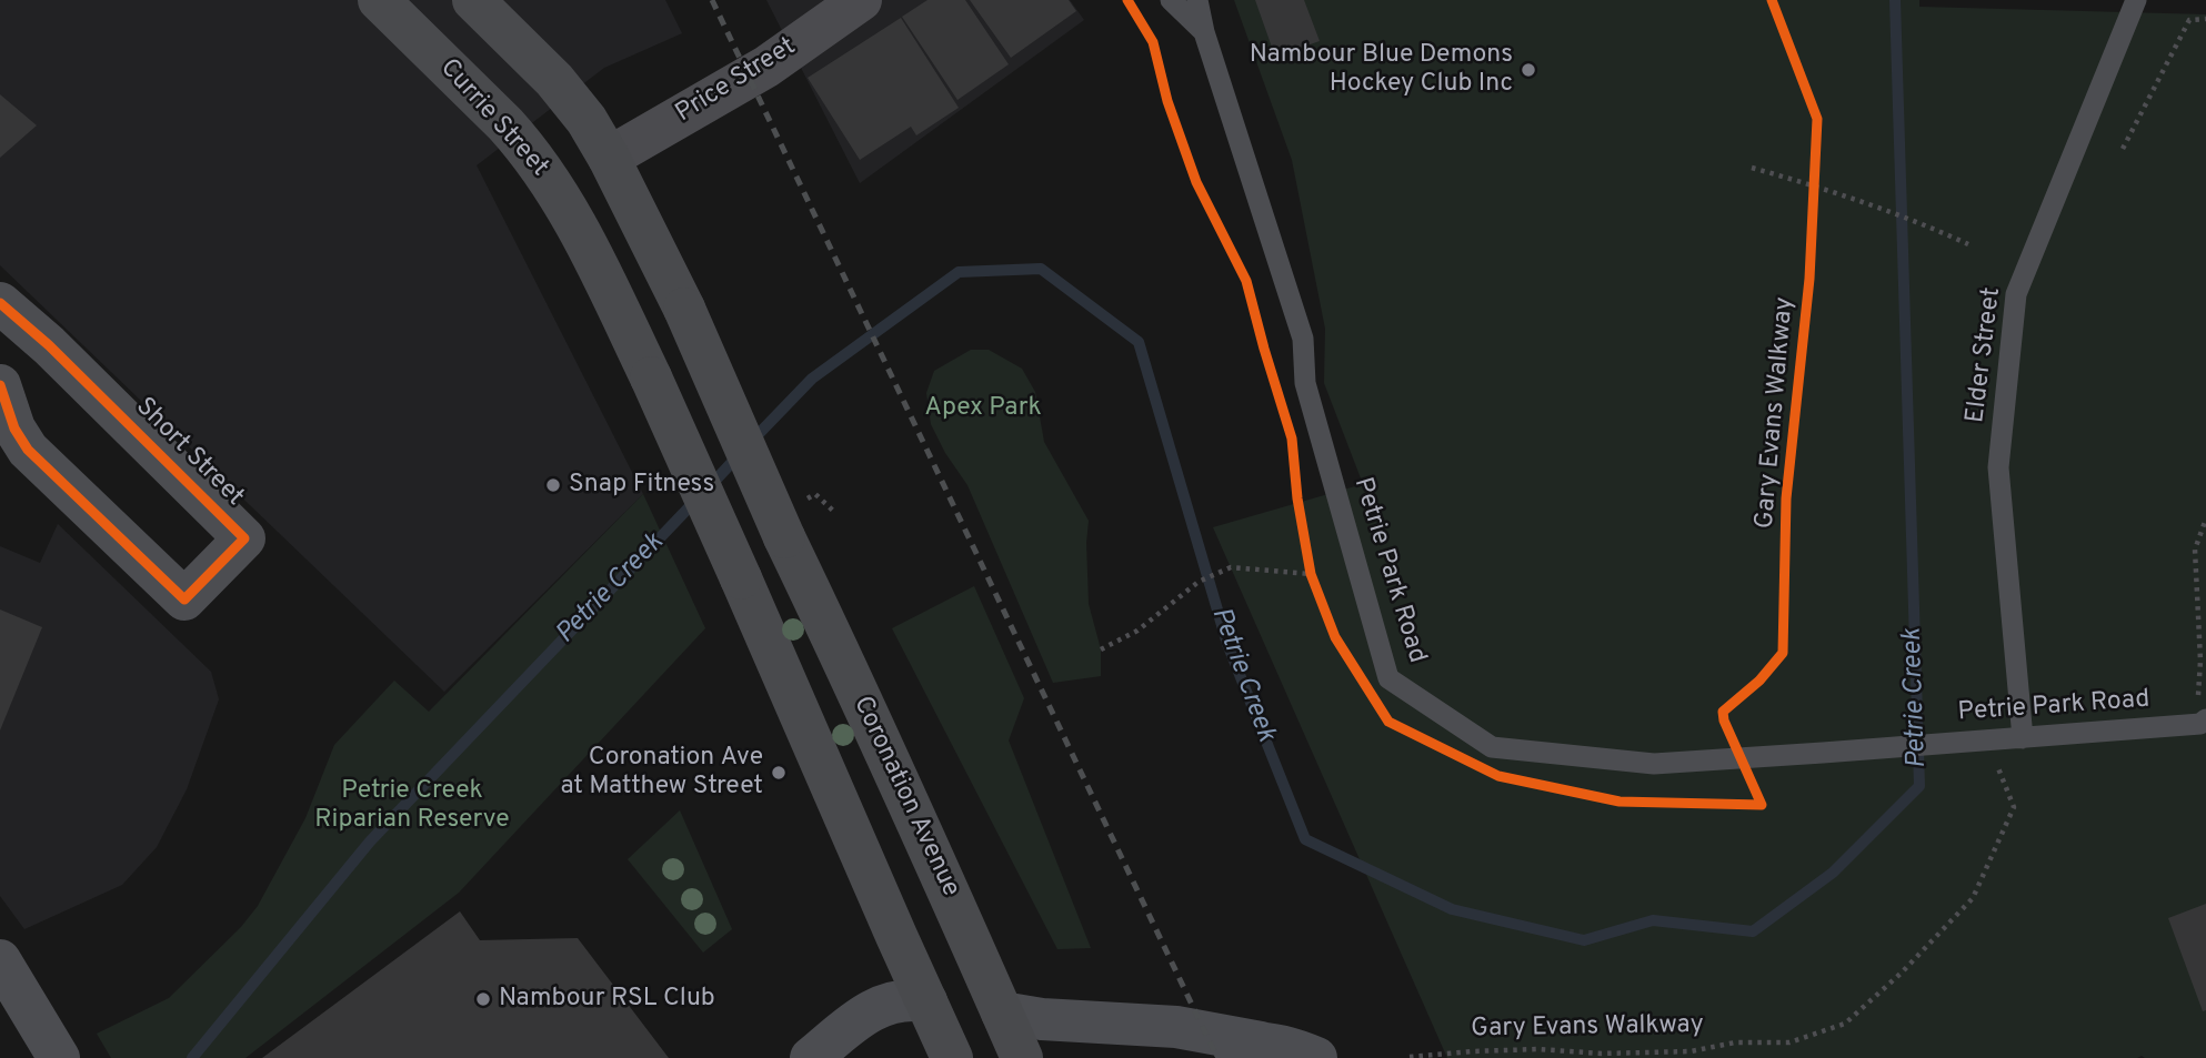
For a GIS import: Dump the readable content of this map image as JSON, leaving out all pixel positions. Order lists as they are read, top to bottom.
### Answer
{
  "streets": {
    "main road": ["Currie Street", "Coronation Avenue"],
    "street": ["Price Street", "Short Street"],
    "lane": ["Elder Street", "Petrie Park Road"],
    "cycle path": ["Gary Evans Walkway"]
  },
  "crossings": [
    ["Price Street", "Coronation Avenue"],
    ["Elder Street", "Petrie Park Road"],
    ["Gary Evans Walkway", "Petrie Park Road"]
  ],
  "water": ["Petrie Creek"],
  "parks": ["Apex Park", "Petrie Creek Riparian Reserve"],
  "places": [
    "Nambour Blue Demons Hockey Club Inc",
    "Snap Fitness",
    "Coronation Ave at Matthew Street",
    "Nambour RSL Club"
  ]
}
